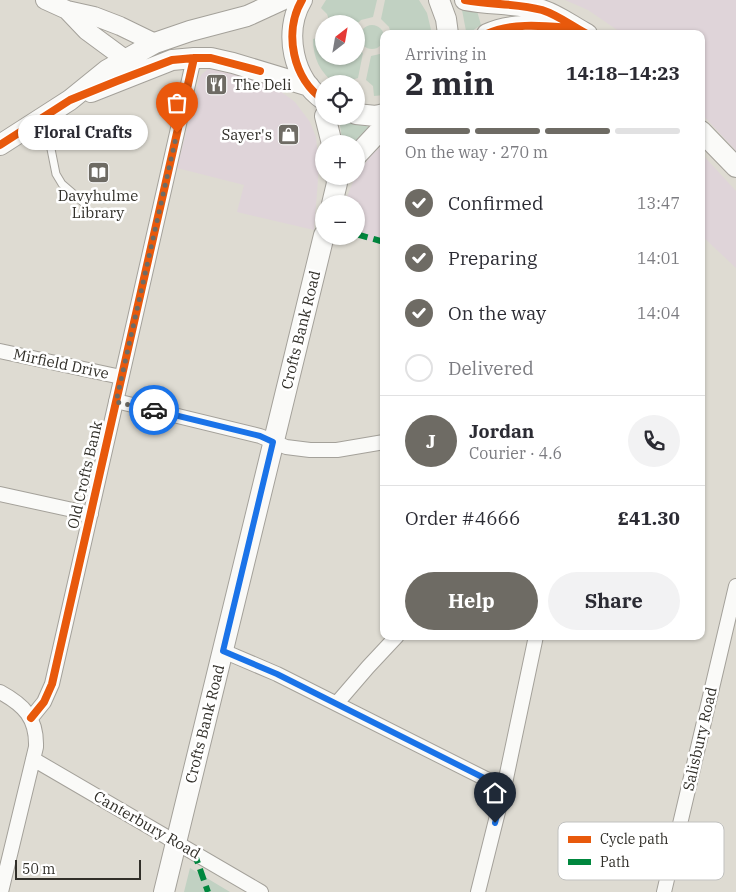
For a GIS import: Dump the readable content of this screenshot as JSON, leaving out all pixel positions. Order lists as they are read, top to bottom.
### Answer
{
  "streets": {
    "main road": ["Crofts Bank Road"],
    "street": [
      "Mirfield Drive",
      "Old Crofts Bank",
      "Salisbury Road",
      "Canterbury Road"
    ]
  },
  "crossings": [
    ["Crofts Bank Road", "Canterbury Road"],
    ["Mirfield Drive", "Old Crofts Bank"]
  ],
  "places": {
    "restaurant": ["The Deli"],
    "other": ["Floral Crafts"],
    "shop": ["Sayer's"],
    "library": ["Davyhulme Library"]
  },
  "legend": ["Cycle path", "Path"],
  "scale_bar": "50 m",
  "north": "top right",
  "page": {
    "map_buttons": ["+", "−"],
    "heading": ["2 min", "Arriving in", "14:18–14:23"],
    "panel": [
      "Jordan",
      "Courier · 4.6",
      "Order #4666",
      "£41.30"
    ],
    "bubble": "Floral Crafts",
    "bar": "On the way · 270 m",
    "list": [
      ["Confirmed", "13:47"],
      ["Preparing", "14:01"],
      ["On the way", "14:04"],
      "Delivered"
    ],
    "round": "J",
    "buttons": ["Help", "Share"],
    "scale": "50 m"
  }
}
